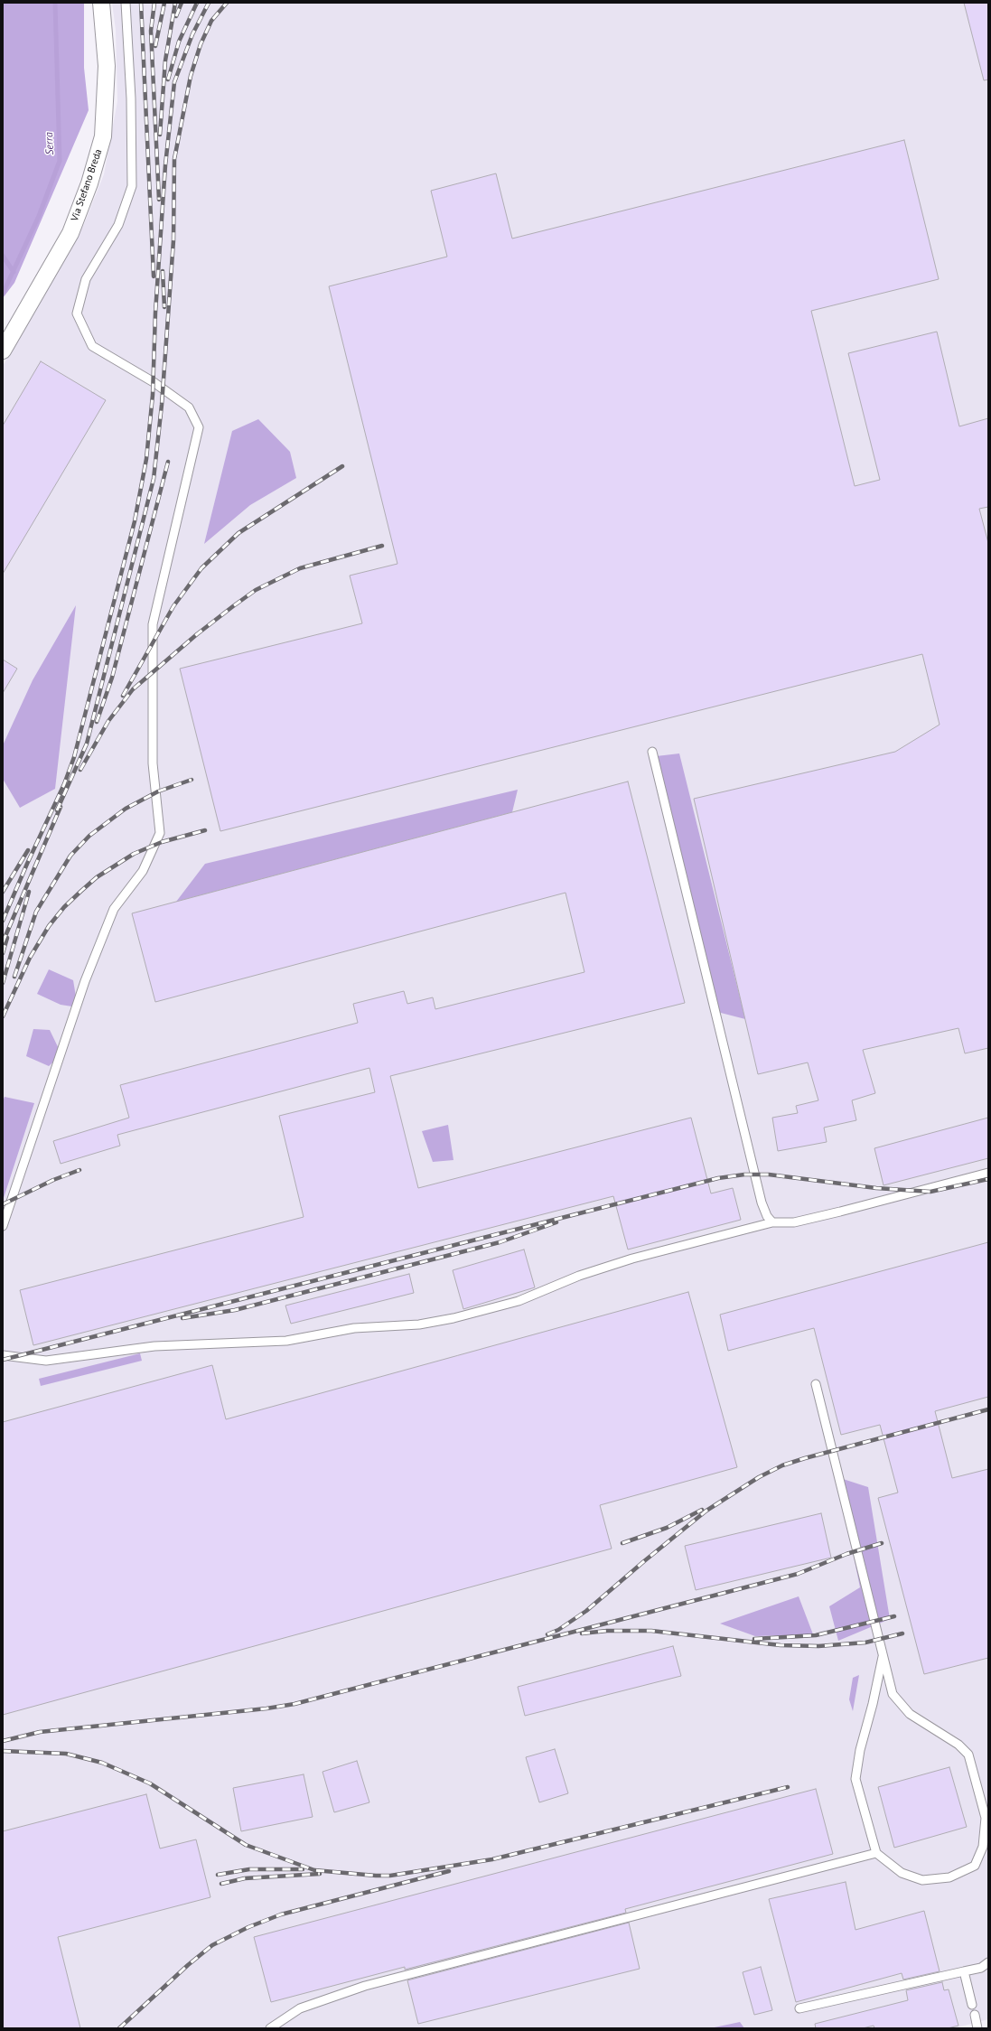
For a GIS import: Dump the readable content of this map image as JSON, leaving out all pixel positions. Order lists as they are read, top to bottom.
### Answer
{
  "streets": {
    "street": ["Via Stefano Breda"]
  },
  "water": ["Serra"]
}
